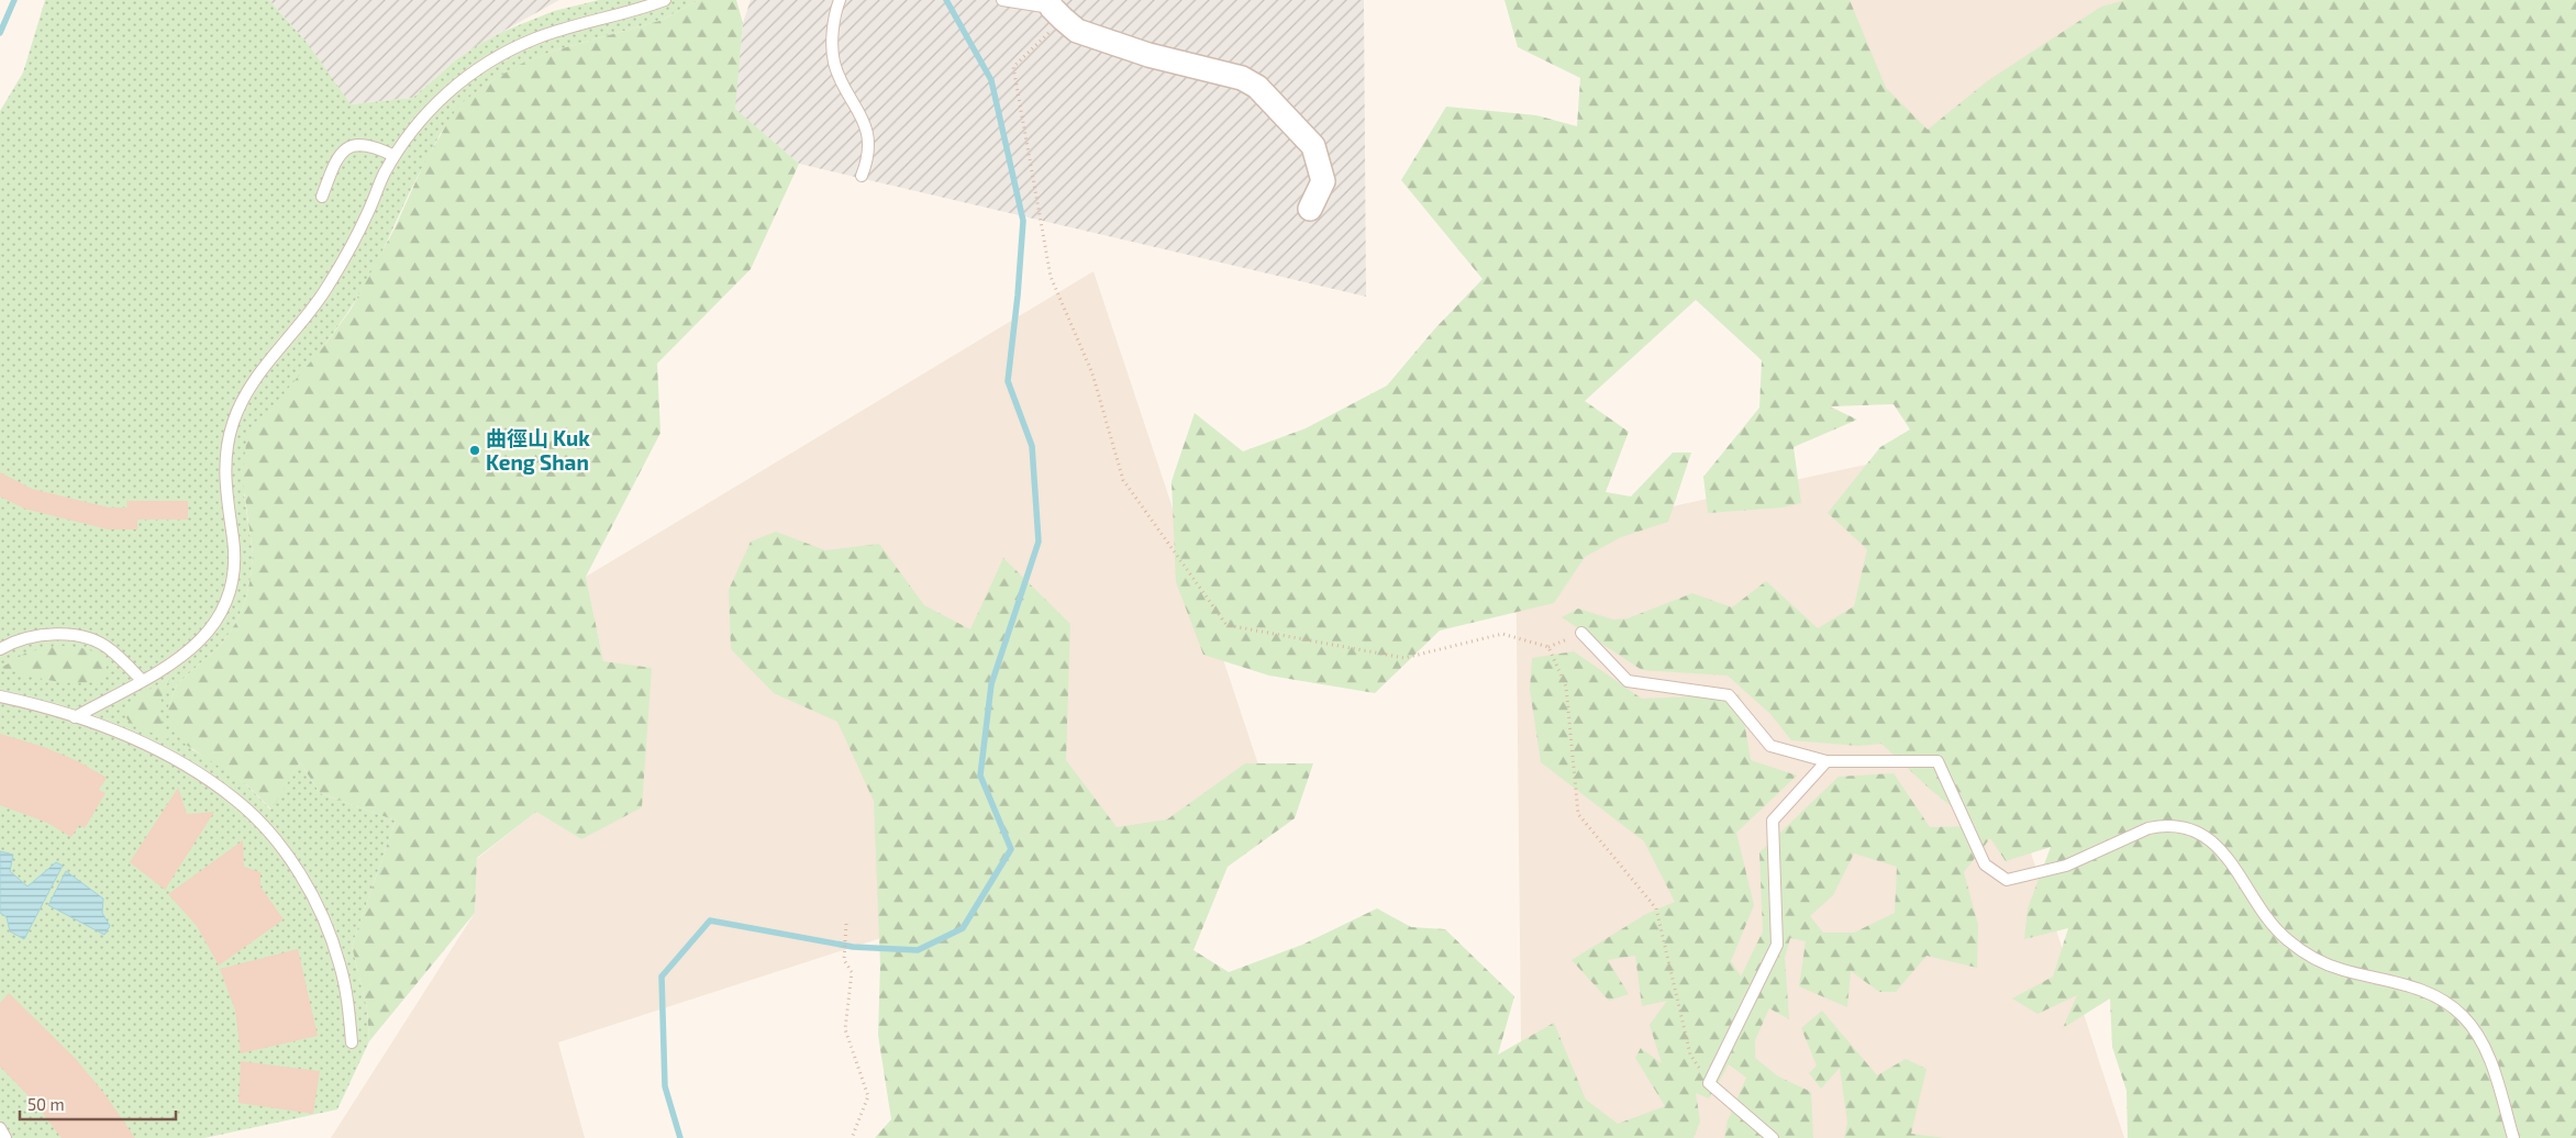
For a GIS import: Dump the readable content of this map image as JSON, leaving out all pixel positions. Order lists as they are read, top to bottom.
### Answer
{
  "places": ["曲徑山 Kuk Keng Shan"],
  "scale_bar": "50 m"
}
